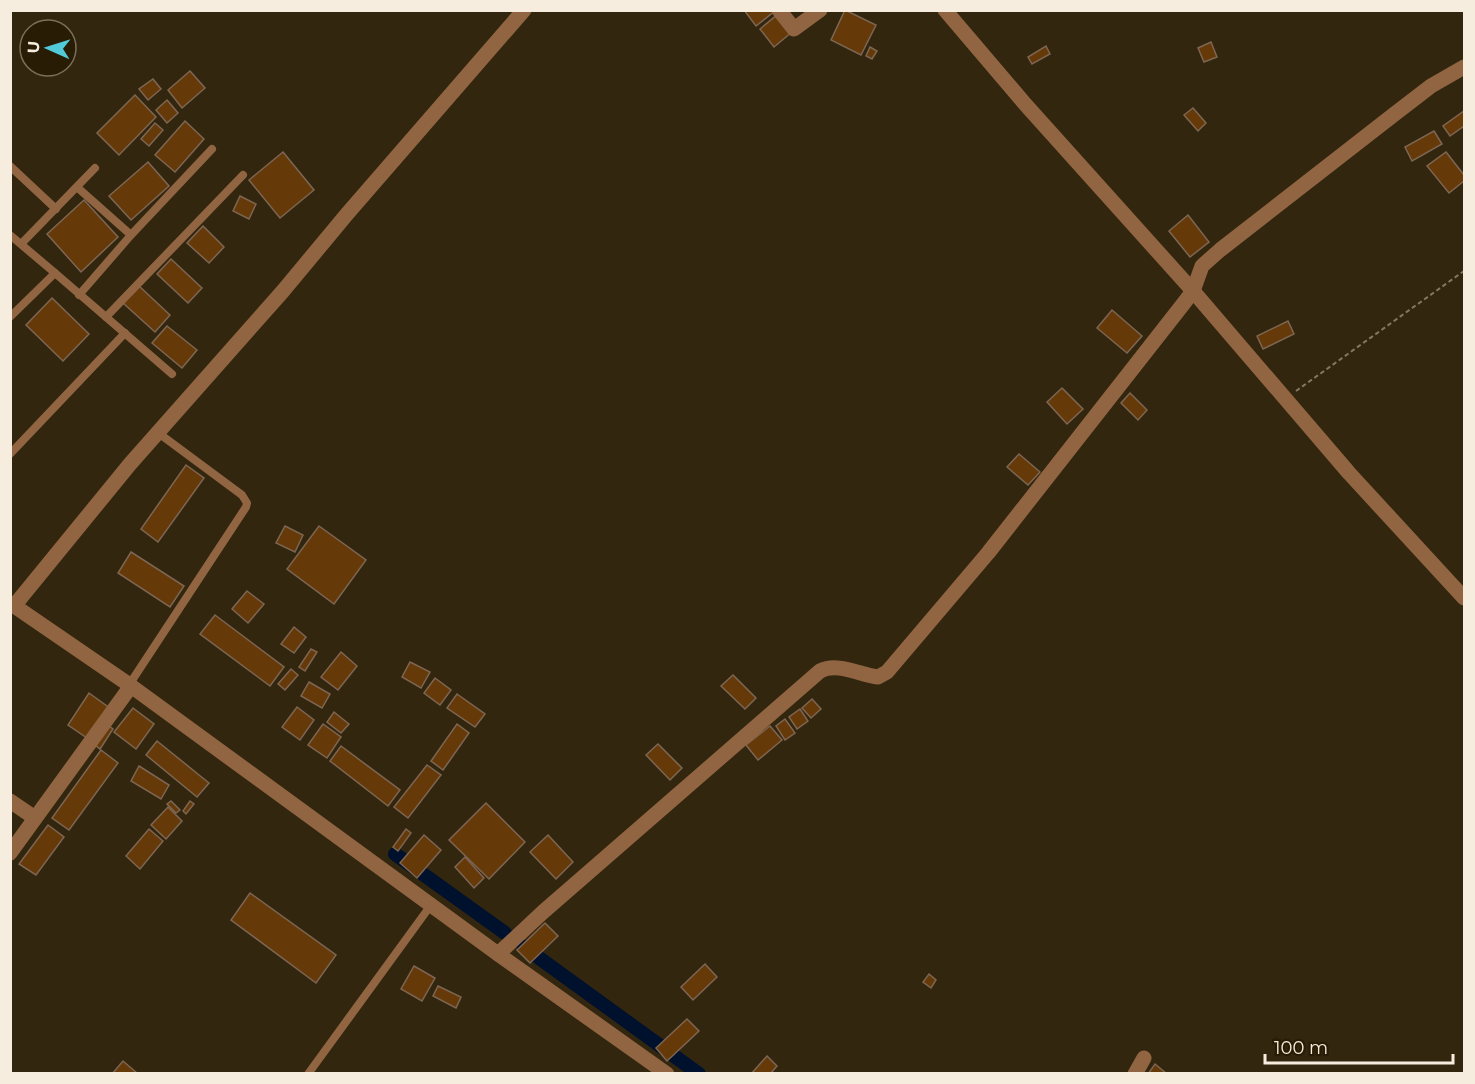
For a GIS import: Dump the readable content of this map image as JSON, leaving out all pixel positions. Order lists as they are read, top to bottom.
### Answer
{
  "scale_bar": "100 m",
  "north": "left"
}
